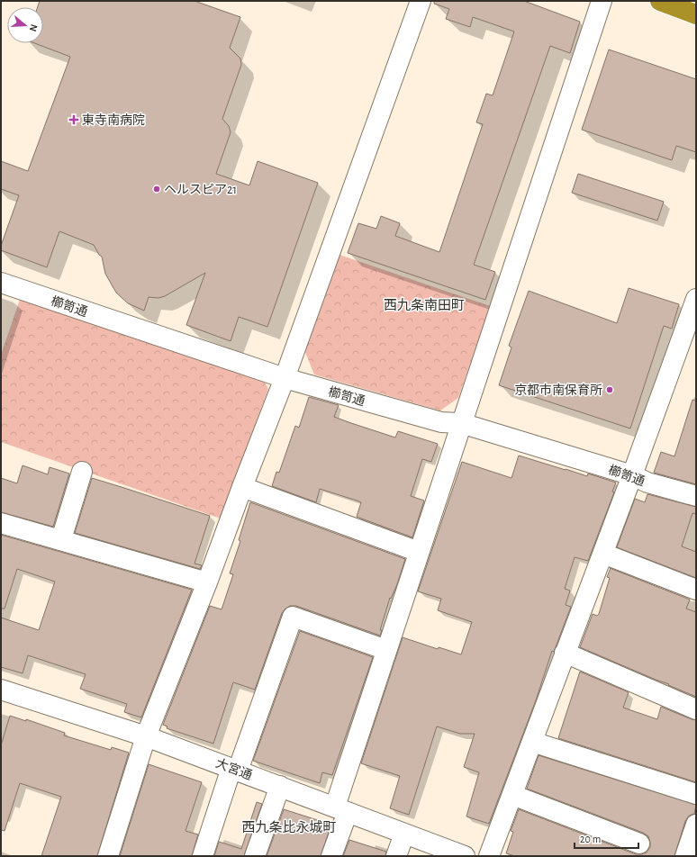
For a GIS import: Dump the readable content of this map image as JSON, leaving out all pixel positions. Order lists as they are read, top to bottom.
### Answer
{
  "streets": {
    "street": ["櫛笥通", "大宮通"]
  },
  "districts": ["西九条南田町", "西九条比永城町"],
  "places": {
    "health": ["東寺南病院"],
    "other": ["ヘルスピア21", "京都市南保育所"]
  },
  "scale_bar": "20 m",
  "north": "right"
}
